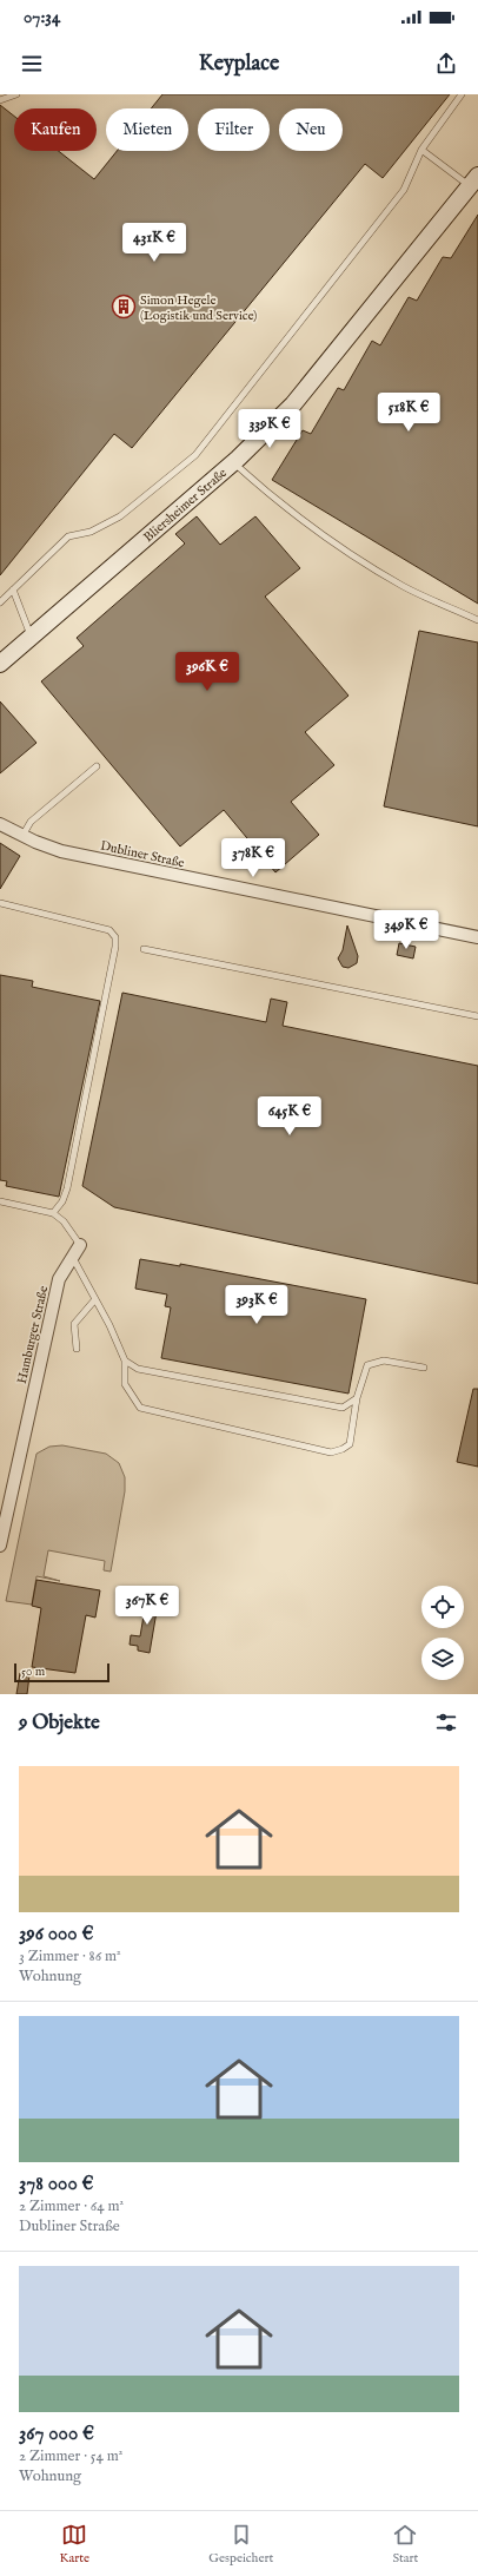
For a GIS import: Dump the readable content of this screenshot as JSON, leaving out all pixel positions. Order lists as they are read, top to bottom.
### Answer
{
  "streets": {
    "street": ["Bliersheimer Straße", "Dubliner Straße", "Hamburger Straße"]
  },
  "places": {
    "building": ["Simon Hegele (Logistik und Service)"]
  },
  "scale_bar": "50 m",
  "page": {
    "status": "07:34",
    "header": "Keyplace",
    "chip": [
      "Kaufen",
      "Mieten",
      "Filter",
      "Neu"
    ],
    "price": [
      "431K €",
      "518K €",
      "339K €",
      "396K €",
      "378K €",
      "349K €",
      "645K €",
      "393K €",
      "367K €"
    ],
    "scale": "50 m",
    "heading": "9 Objekte",
    "list": [
      {
        "name": "396 000 €",
        "note": "3 Zimmer · 86 m² · Wohnung"
      },
      {
        "name": "378 000 €",
        "note": "2 Zimmer · 64 m² · Dubliner Straße"
      },
      {
        "name": "367 000 €",
        "note": "2 Zimmer · 54 m² · Wohnung"
      }
    ],
    "tabs": ["Karte", "Gespeichert", "Start"]
  }
}
